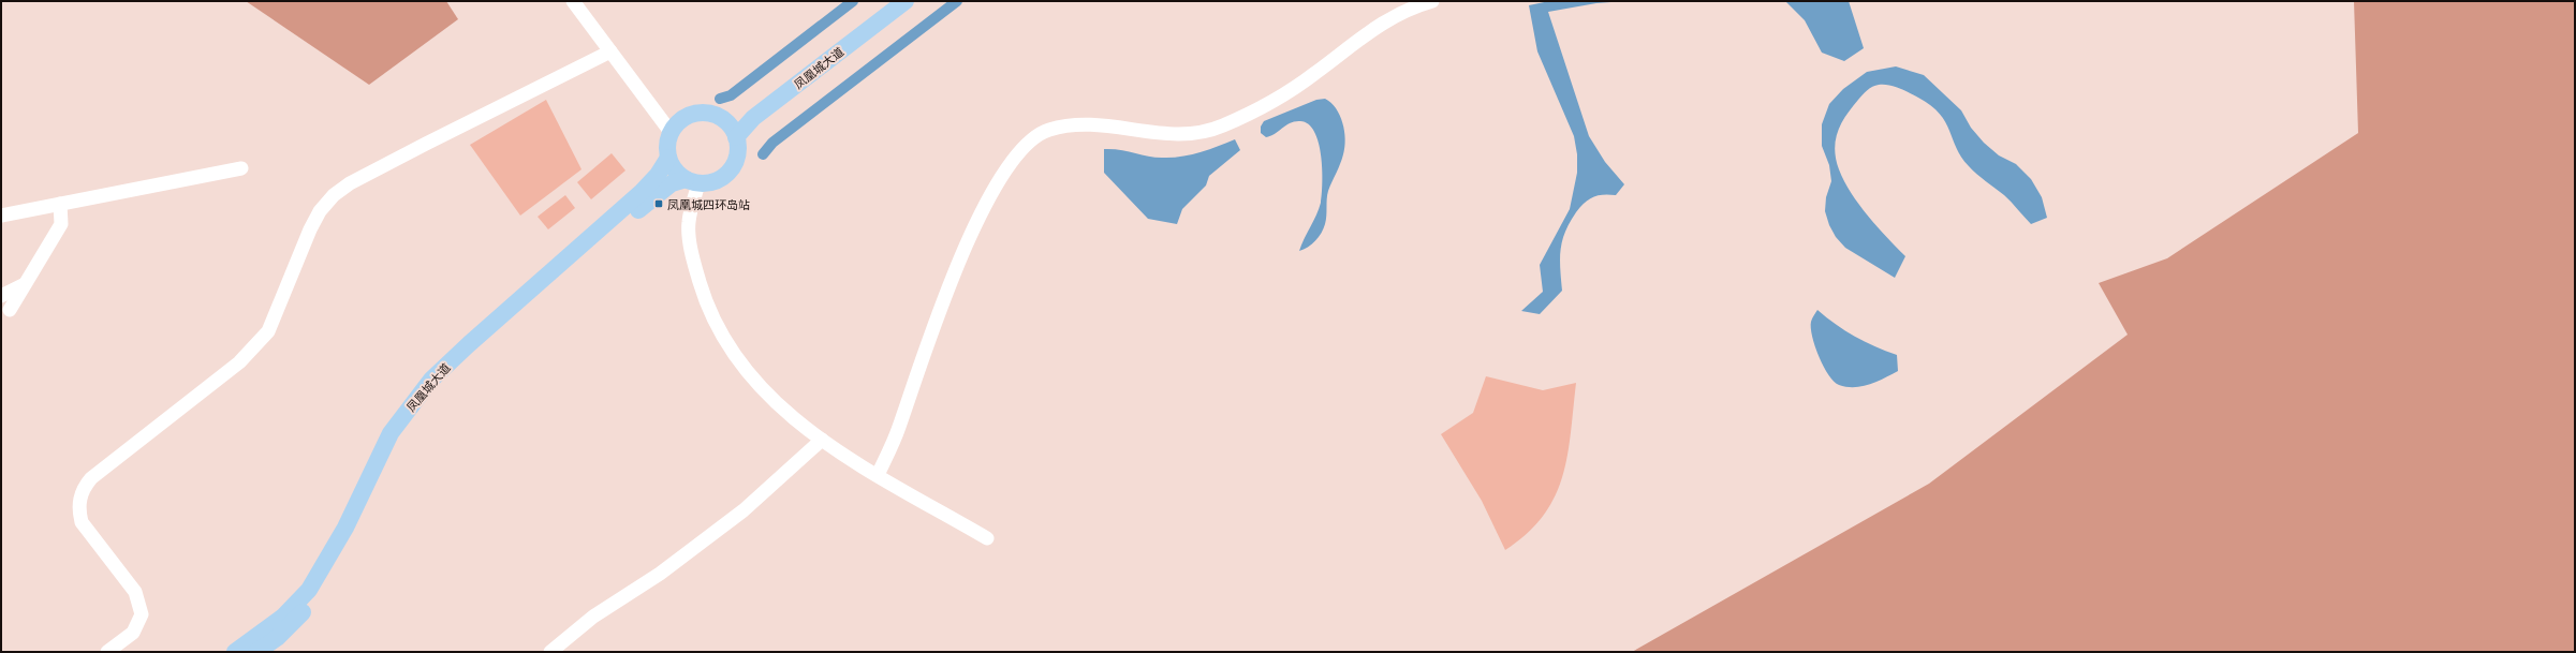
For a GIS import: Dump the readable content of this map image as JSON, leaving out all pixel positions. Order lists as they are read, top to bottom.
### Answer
{
  "streets": {
    "main road": ["凤凰城大道"]
  },
  "places": {
    "transit": ["凤凰城四环岛站"]
  }
}
